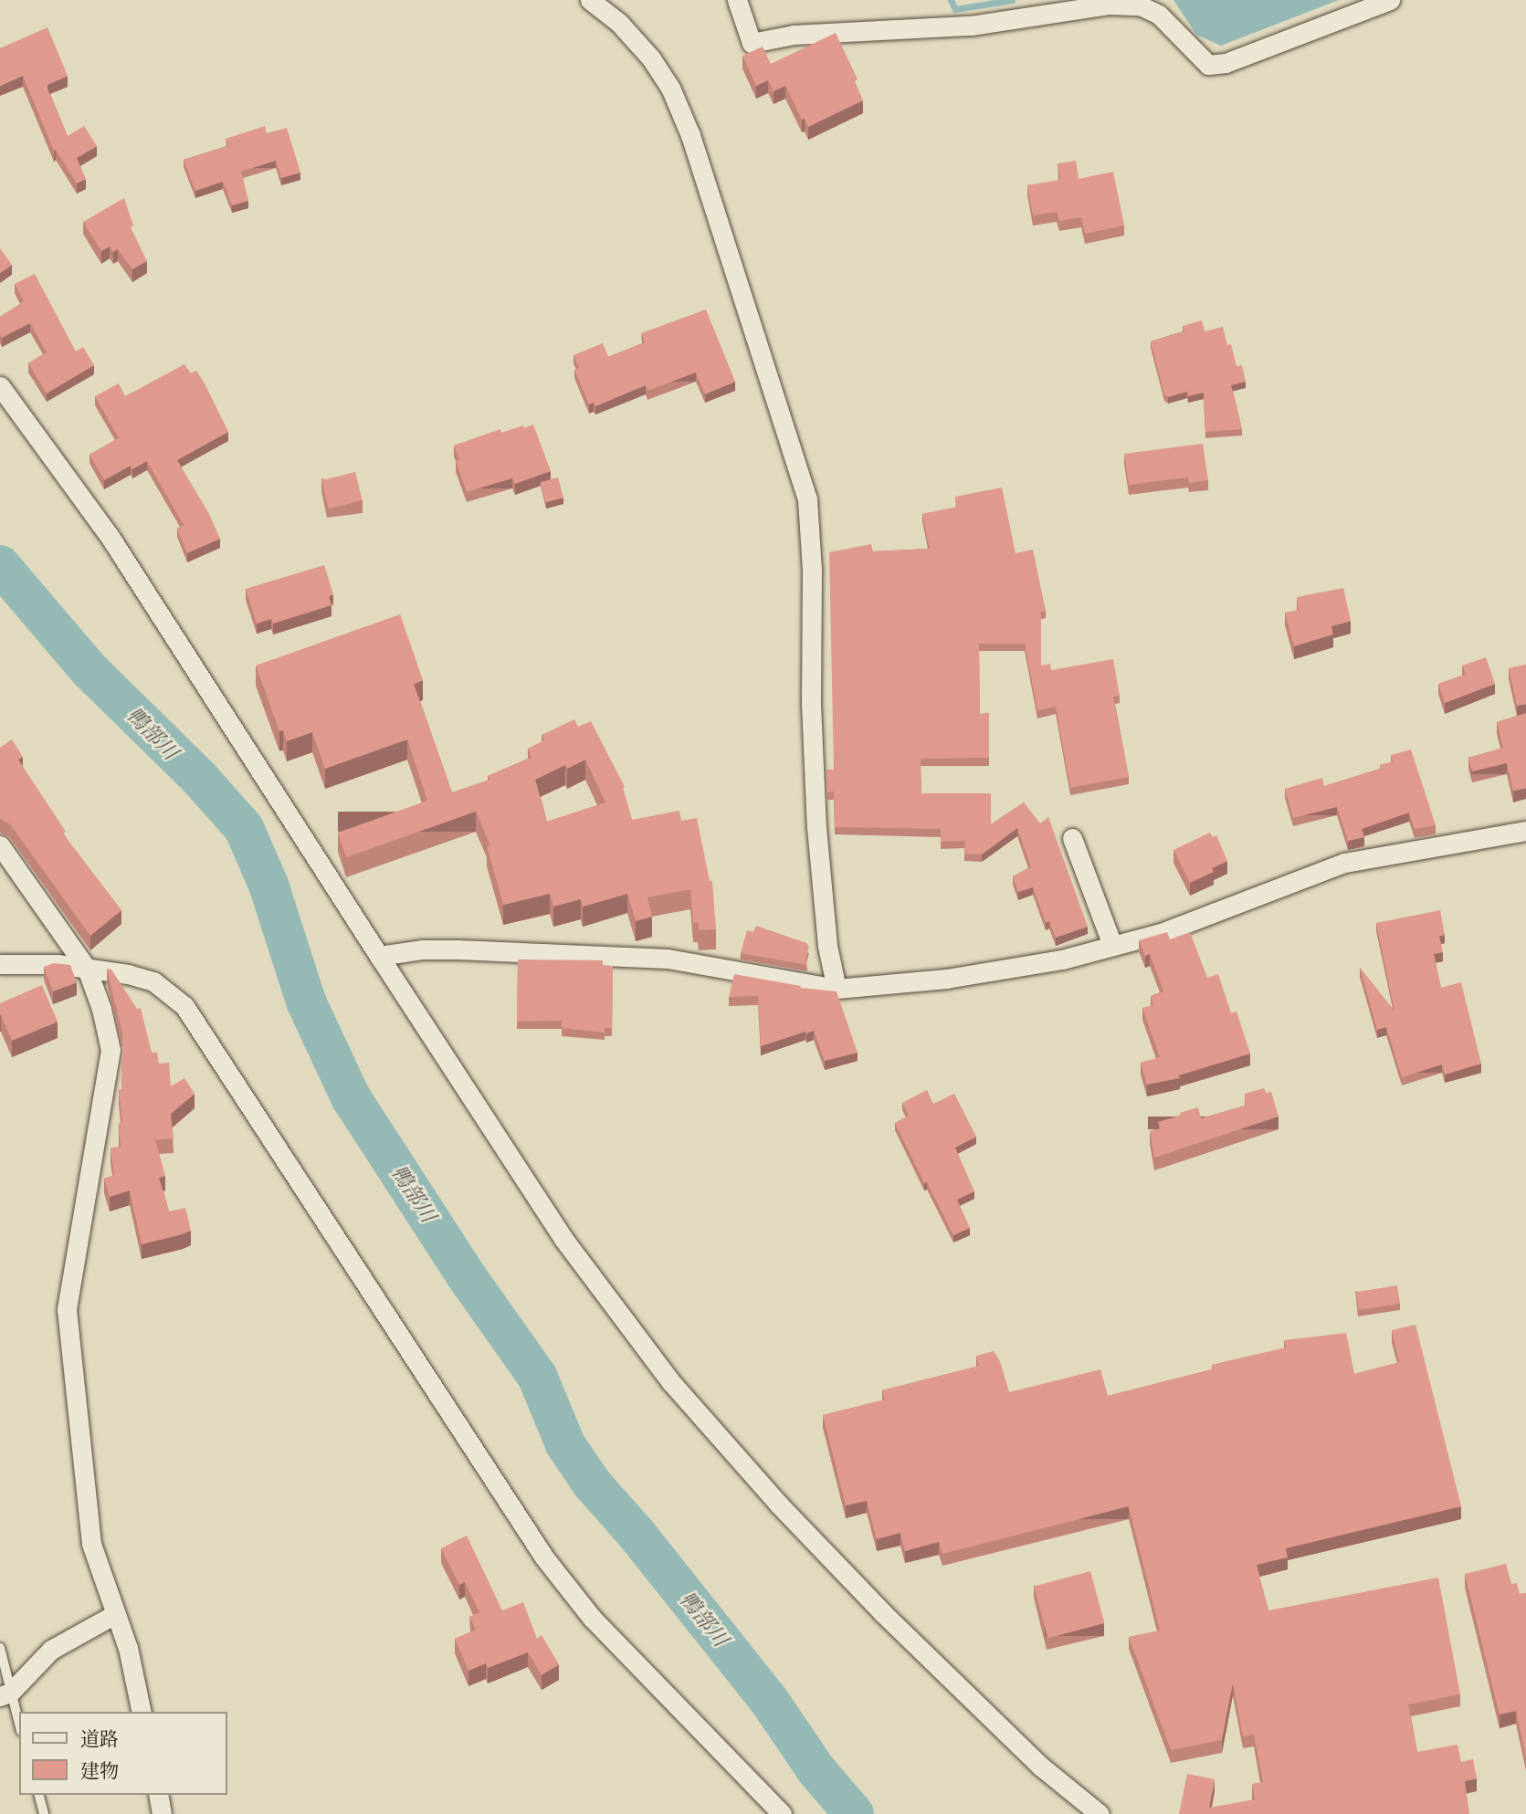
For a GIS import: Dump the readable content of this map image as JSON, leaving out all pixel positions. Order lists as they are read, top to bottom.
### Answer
{
  "water": ["鴨部川"],
  "legend": ["道路", "建物"]
}
